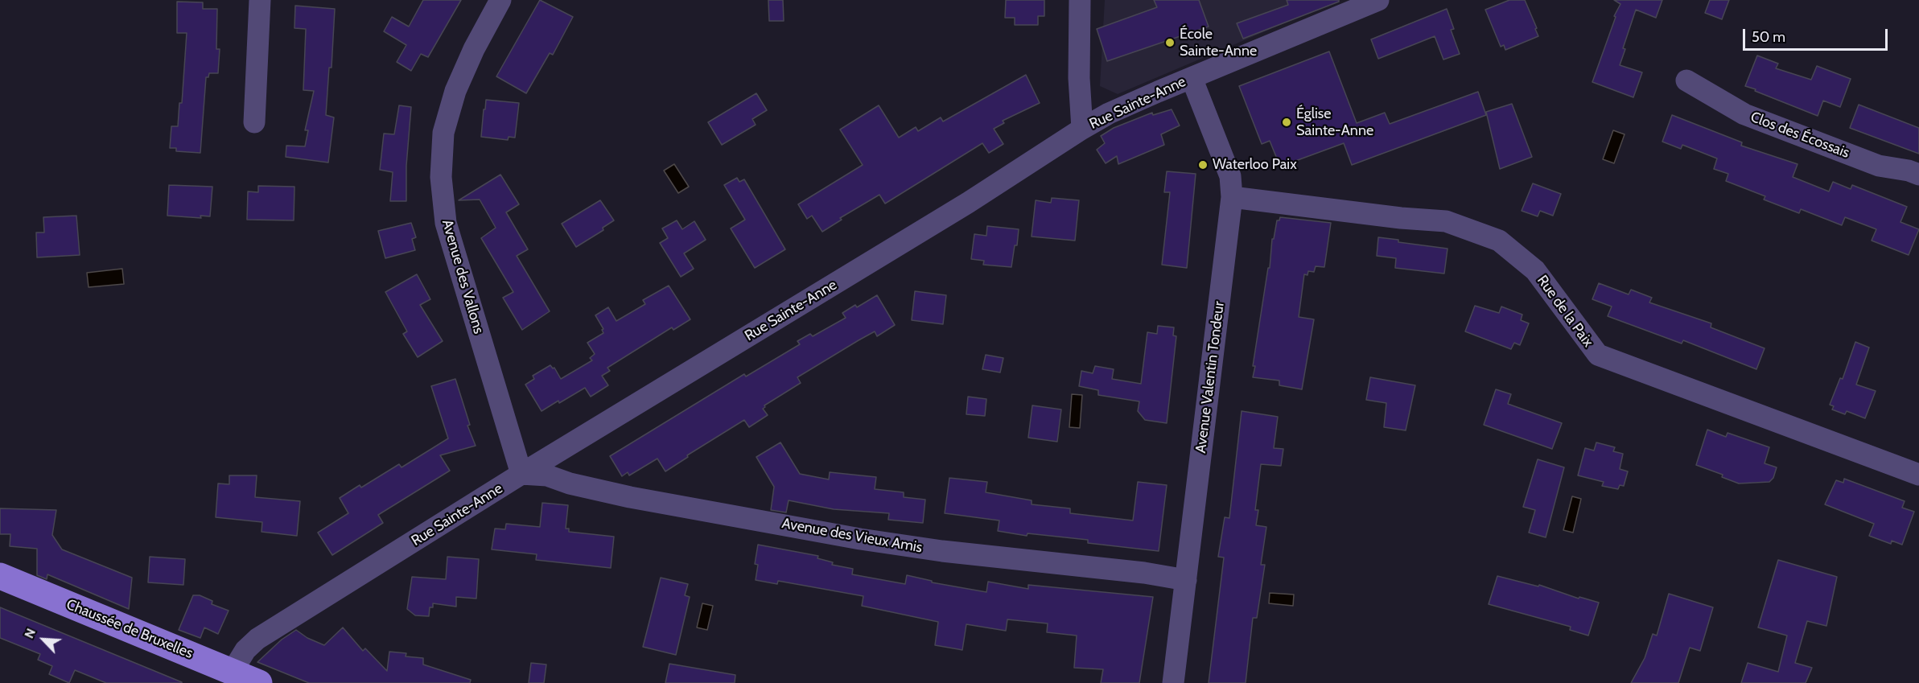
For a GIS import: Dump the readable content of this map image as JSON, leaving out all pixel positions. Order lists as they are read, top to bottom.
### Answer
{
  "streets": {
    "main road": ["Chaussée de Bruxelles"],
    "street": [
      "Rue Sainte-Anne",
      "Clos des Écossais",
      "Avenue des Vallons",
      "Rue de la Paix",
      "Avenue Valentin Tondeur",
      "Avenue des Vieux Amis"
    ]
  },
  "crossings": [
    ["Rue Sainte-Anne", "Avenue des Vallons"],
    ["Rue Sainte-Anne", "Avenue Valentin Tondeur"],
    ["Rue Sainte-Anne", "Avenue des Vieux Amis"],
    ["Rue Sainte-Anne", "Chaussée de Bruxelles"],
    ["Avenue des Vallons", "Avenue des Vieux Amis"],
    ["Rue de la Paix", "Avenue Valentin Tondeur"],
    ["Avenue Valentin Tondeur", "Avenue des Vieux Amis"]
  ],
  "places": ["École Sainte-Anne", "Église Sainte-Anne", "Waterloo Paix"],
  "scale_bar": "50 m",
  "north": "top left"
}
